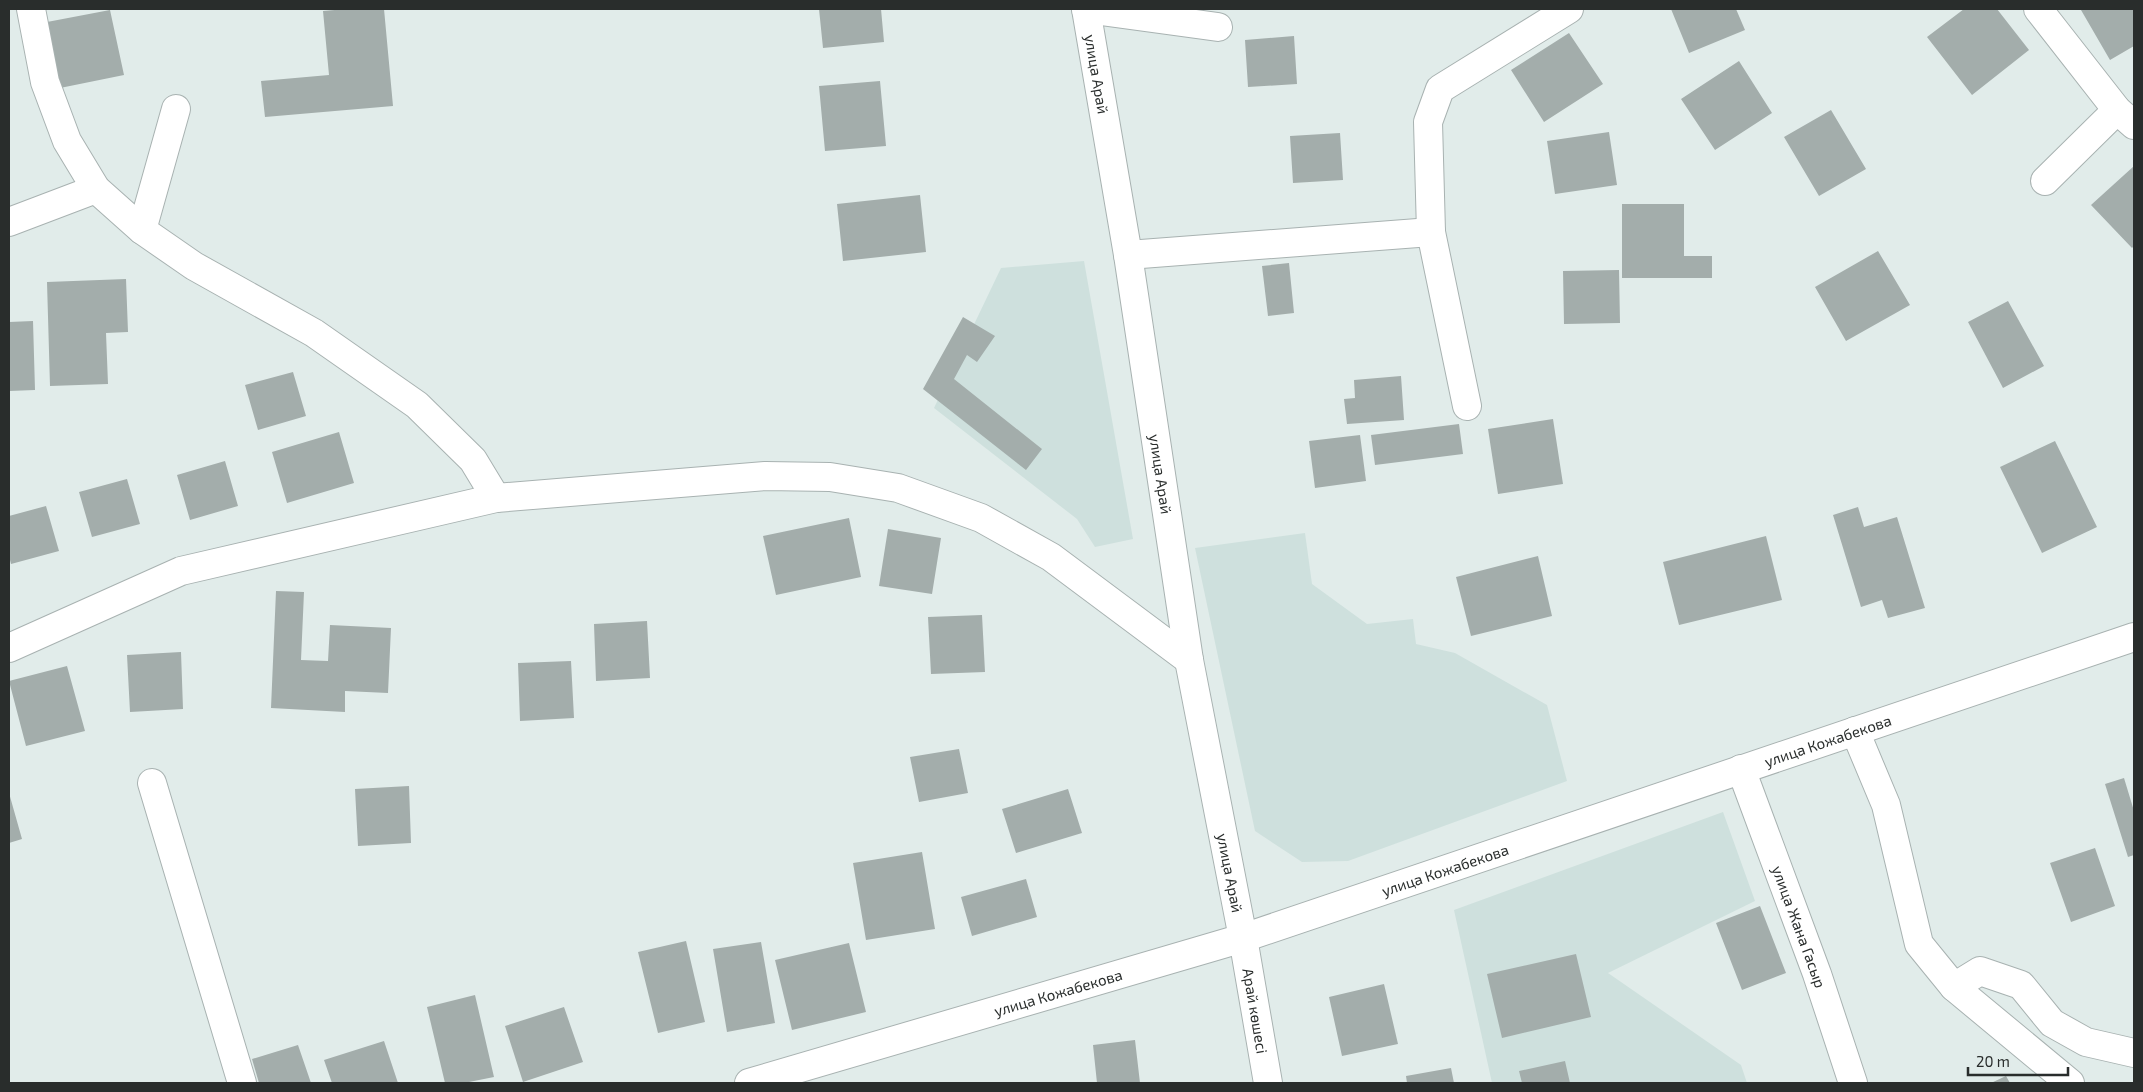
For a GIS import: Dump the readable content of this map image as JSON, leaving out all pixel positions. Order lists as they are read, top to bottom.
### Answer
{
  "streets": {
    "street": [
      "улица Арай",
      "улица Кожабекова",
      "улица Жана Гасыр",
      "Арай көшесі"
    ]
  },
  "crossings": [
    ["улица Арай", "улица Кожабекова"],
    ["улица Арай", "Арай көшесі"],
    ["улица Кожабекова", "улица Жана Гасыр"],
    ["улица Кожабекова", "Арай көшесі"]
  ],
  "scale_bar": "20 m"
}
